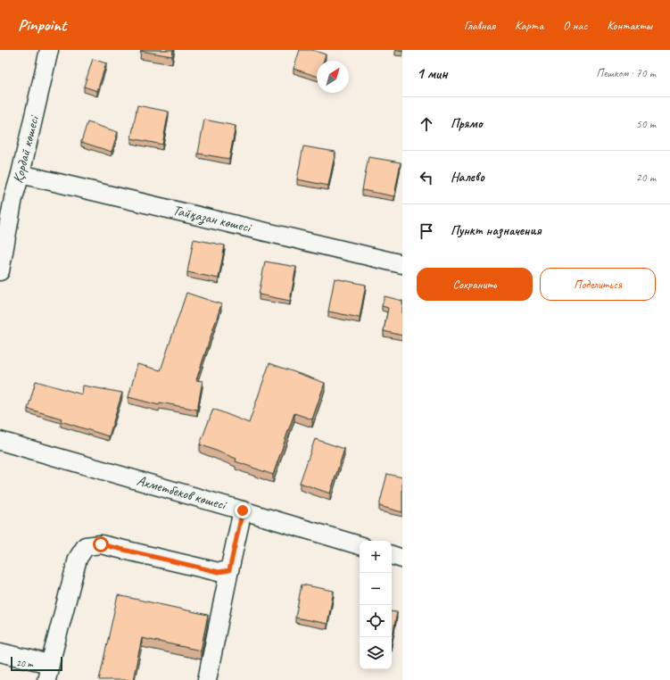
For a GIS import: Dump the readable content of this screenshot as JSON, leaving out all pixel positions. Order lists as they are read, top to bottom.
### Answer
{
  "streets": {
    "street": ["Қордай көшесі", "Тайқазан көшесі", "Ахметбеков көшесі"]
  },
  "crossings": [
    ["Қордай көшесі", "Тайқазан көшесі"]
  ],
  "scale_bar": "20 m",
  "north": "top right",
  "page": {
    "header": "Pinpoint",
    "nav": [
      "Главная",
      "Карта",
      "О нас",
      "Контакты"
    ],
    "heading": ["1 мин", "Пешком · 70 m"],
    "list": [
      ["Прямо", "50 m"],
      ["Налево", "20 m"],
      "Пункт назначения"
    ],
    "buttons": ["Сохранить", "Поделиться"],
    "map_buttons": ["+", "−"],
    "scale": "20 m"
  }
}
